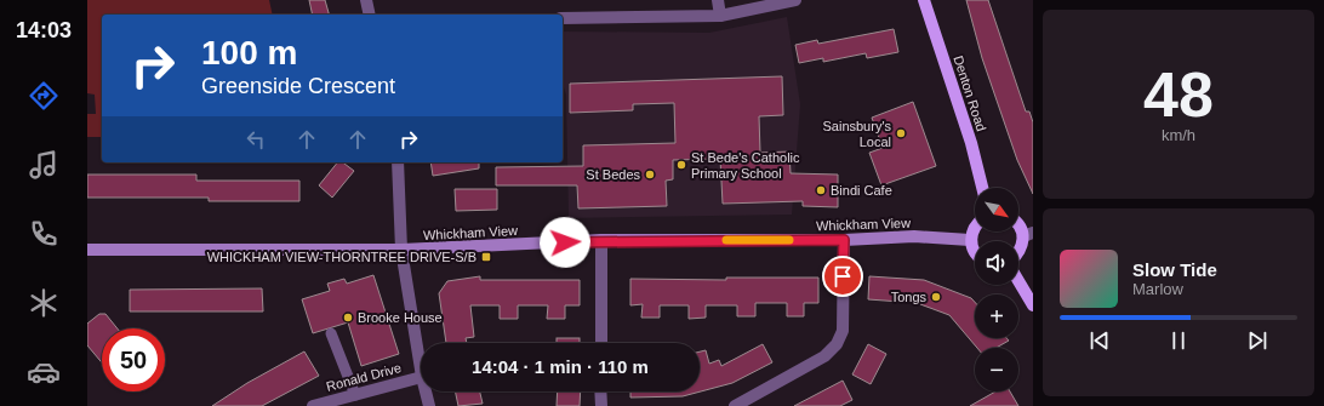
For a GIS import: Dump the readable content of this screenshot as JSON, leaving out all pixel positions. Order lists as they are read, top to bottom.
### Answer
{
  "streets": {
    "main road": ["Denton Road", "Whickham View"],
    "street": ["Ronald Drive"]
  },
  "places": {
    "other": [
      "Sainsbury's Local",
      "St Bede's Catholic Primary School",
      "St Bedes",
      "Bindi Cafe",
      "Tongs",
      "Brooke House"
    ],
    "transit": ["WHICKHAM VIEW-THORNTREE DRIVE-S/B"]
  },
  "north": "bottom right",
  "page": {
    "tabs": "14:03",
    "tile": ["48", "km/h"],
    "turn": ["100 m", "Greenside Crescent"],
    "map_buttons": ["+", "−"],
    "song": ["Slow Tide", "Marlow"],
    "limit": "50",
    "trip": "14:04 · 1 min · 110 m"
  }
}
